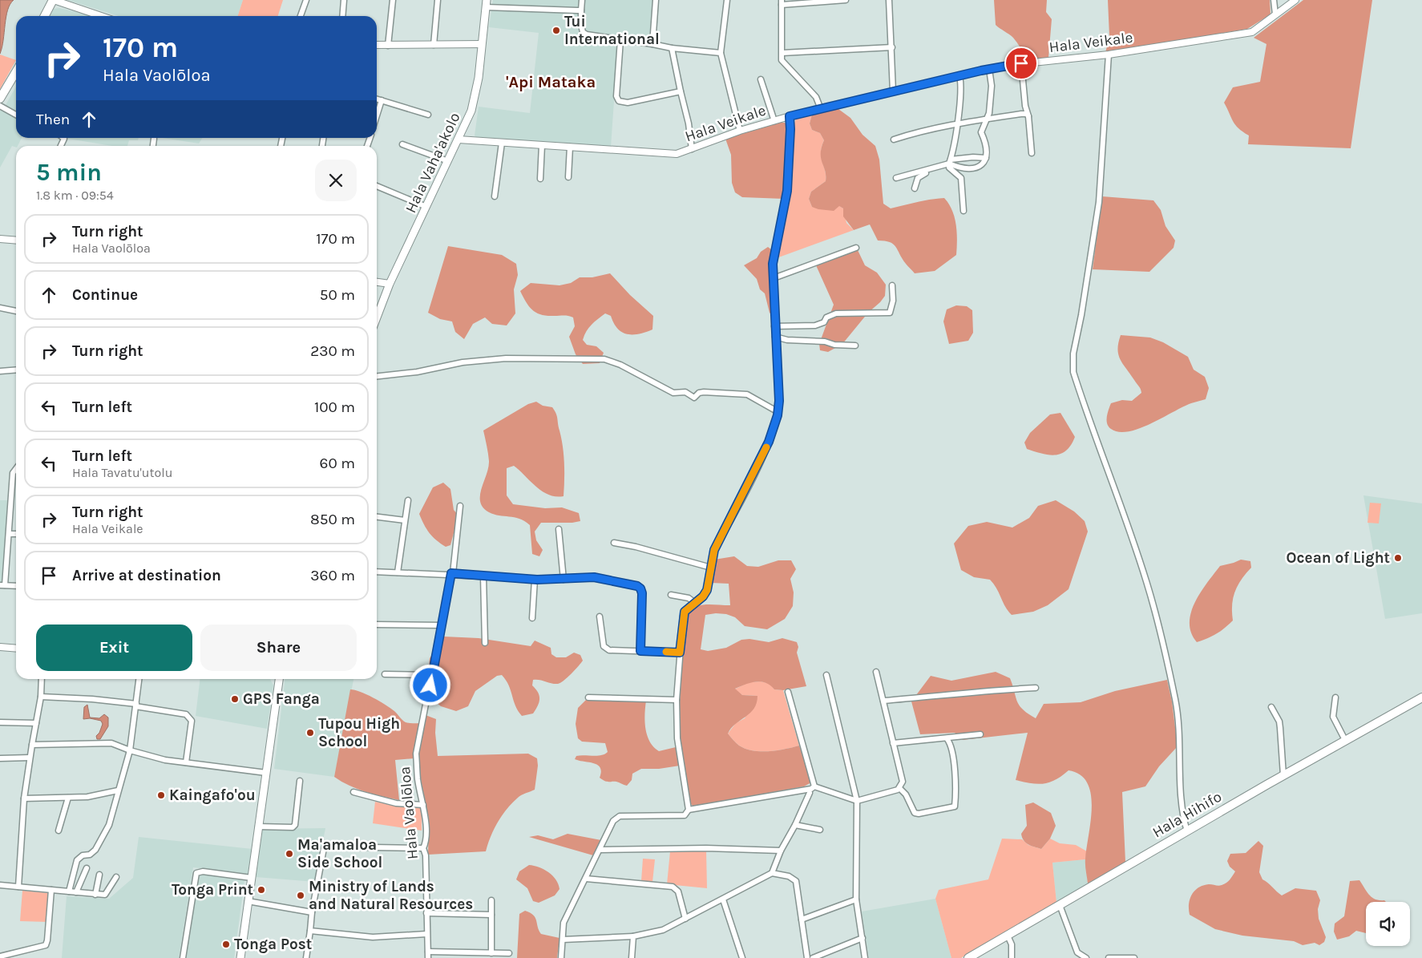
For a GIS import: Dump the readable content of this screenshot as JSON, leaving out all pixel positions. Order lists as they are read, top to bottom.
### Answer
{
  "streets": {
    "main road": ["Hala Vaha'akolo", "Hala Hihifo"],
    "street": ["Hala Veikale", "Hala Vaolōloa"]
  },
  "crossings": [
    ["Hala Veikale", "Hala Vaha'akolo"]
  ],
  "districts": ["'Api Mataka"],
  "places": [
    "Tui International",
    "Ocean of Light",
    "GPS Fanga",
    "Tupou High School",
    "Kaingafo'ou",
    "Ma'amaloa Side School",
    "Tonga Print",
    "Ministry of Lands and Natural Resources",
    "Tonga Post"
  ],
  "page": {
    "turn": ["170 m", "Hala Vaolōloa"],
    "then": "Then",
    "heading": ["5 min", "1.8 km · 09:54"],
    "list": [
      {
        "name": "Turn right",
        "note": "Hala Vaolōloa",
        "value": "170 m"
      },
      {
        "name": "Continue",
        "value": "50 m"
      },
      {
        "name": "Turn right",
        "value": "230 m"
      },
      {
        "name": "Turn left",
        "value": "100 m"
      },
      {
        "name": "Turn left",
        "note": "Hala Tavatu'utolu",
        "value": "60 m"
      },
      {
        "name": "Turn right",
        "note": "Hala Veikale",
        "value": "850 m"
      },
      {
        "name": "Arrive at destination",
        "value": "360 m"
      }
    ],
    "buttons": ["Exit", "Share"]
  }
}
